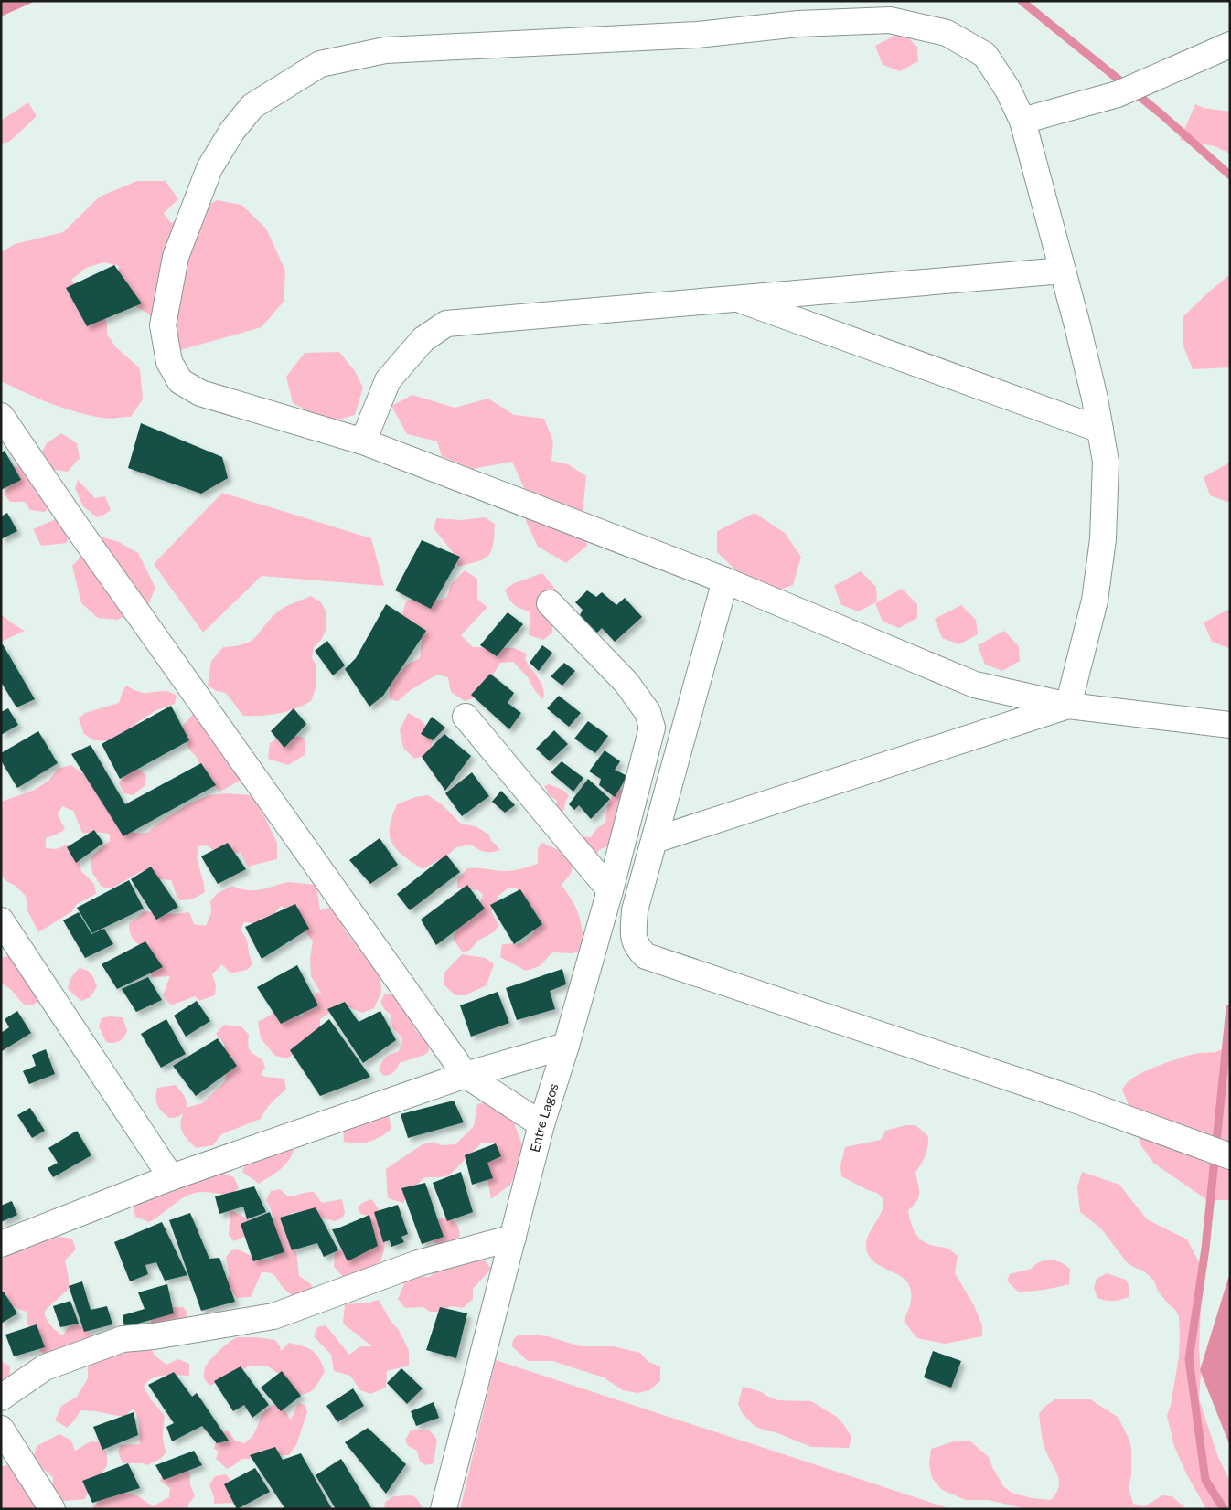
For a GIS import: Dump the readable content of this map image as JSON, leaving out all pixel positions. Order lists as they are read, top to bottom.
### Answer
{
  "streets": {
    "street": ["Entre Lagos"]
  }
}
